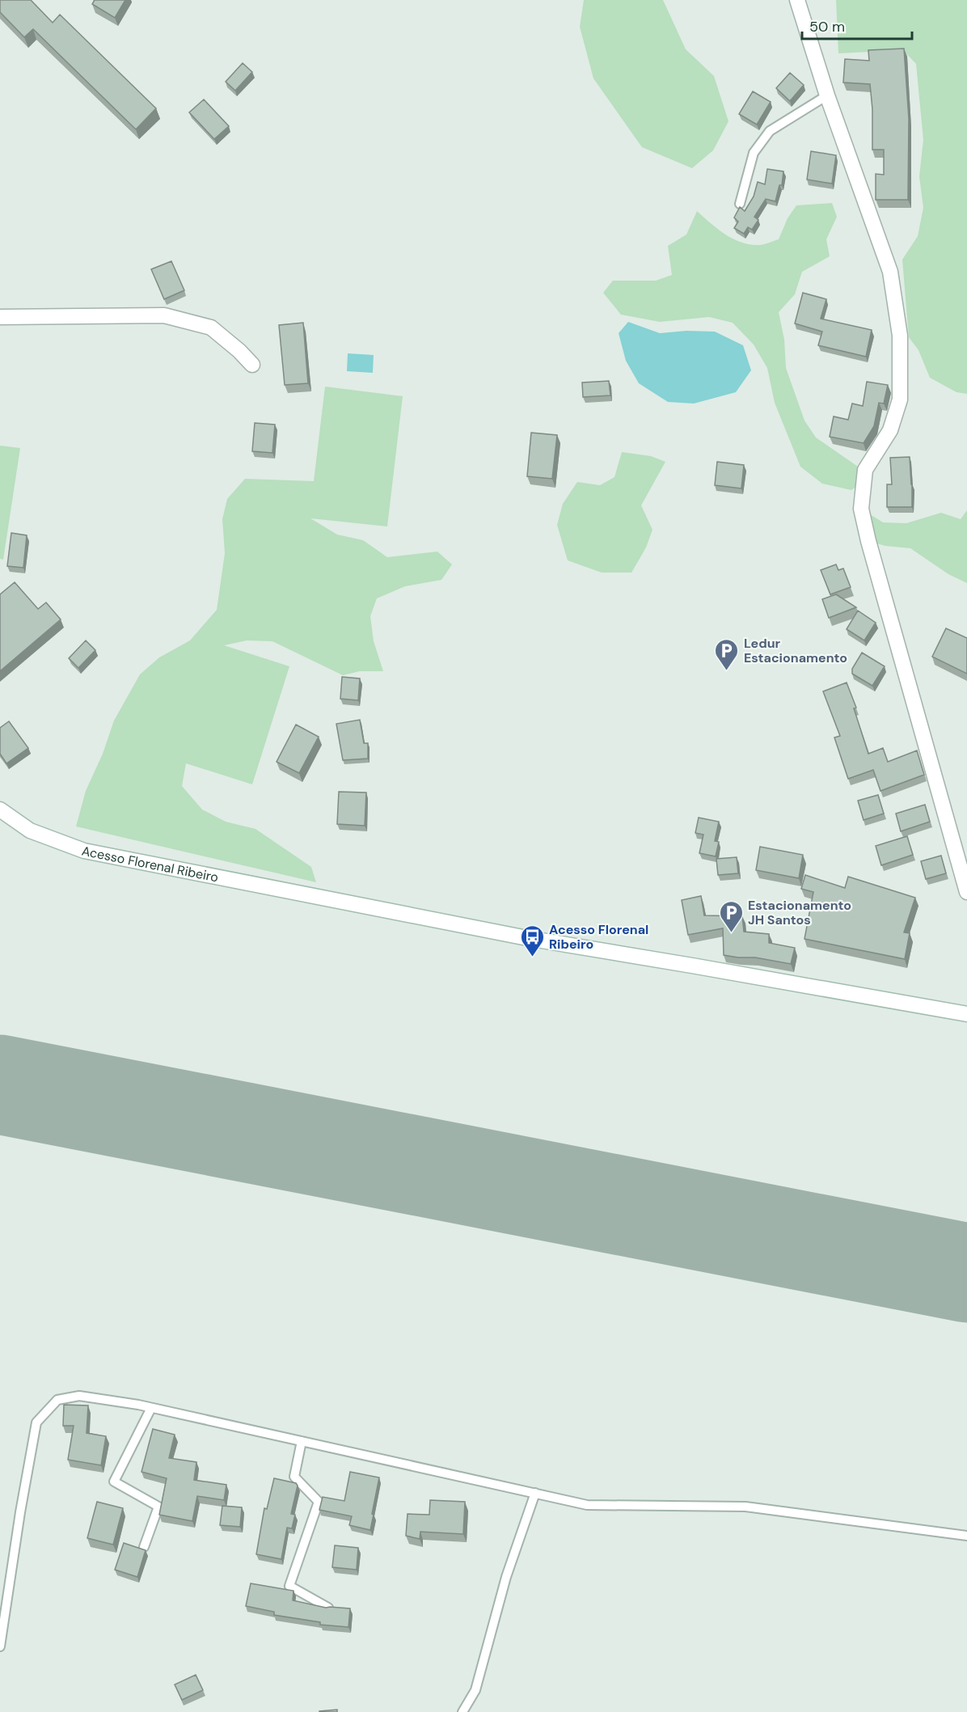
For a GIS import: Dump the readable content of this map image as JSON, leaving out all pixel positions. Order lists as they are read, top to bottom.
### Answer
{
  "streets": {
    "street": ["Acesso Florenal Ribeiro"]
  },
  "places": {
    "parking": ["Ledur Estacionamento", "Estacionamento JH Santos"],
    "bus stop": ["Acesso Florenal Ribeiro"]
  },
  "scale_bar": "50 m"
}
